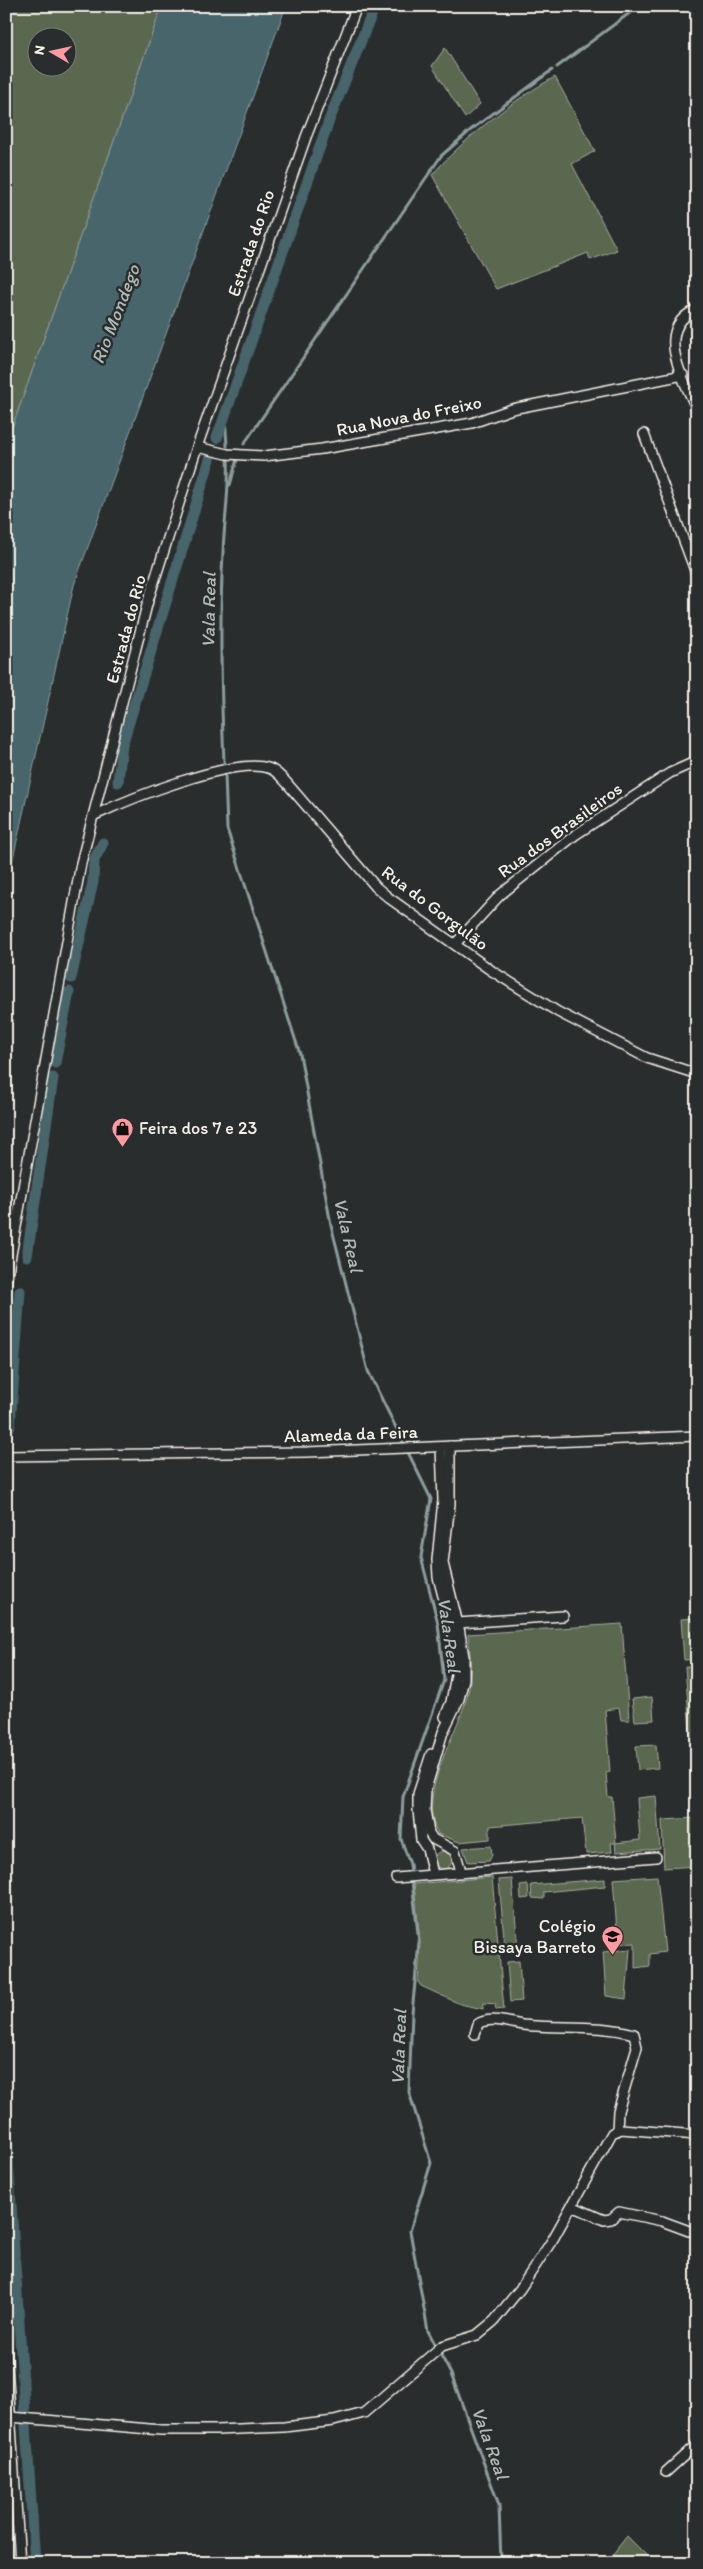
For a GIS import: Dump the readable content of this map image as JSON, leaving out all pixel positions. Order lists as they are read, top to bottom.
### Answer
{
  "streets": {
    "street": [
      "Estrada do Rio",
      "Rua Nova do Freixo",
      "Rua dos Brasileiros",
      "Rua do Gorgulão",
      "Alameda da Feira"
    ]
  },
  "crossings": [
    ["Estrada do Rio", "Rua Nova do Freixo"],
    ["Estrada do Rio", "Rua do Gorgulão"],
    ["Rua dos Brasileiros", "Rua do Gorgulão"]
  ],
  "water": ["Rio Mondego", "Vala Real"],
  "places": {
    "shop": ["Feira dos 7 e 23"],
    "school or university": ["Colégio Bissaya Barreto"]
  },
  "north": "left"
}
